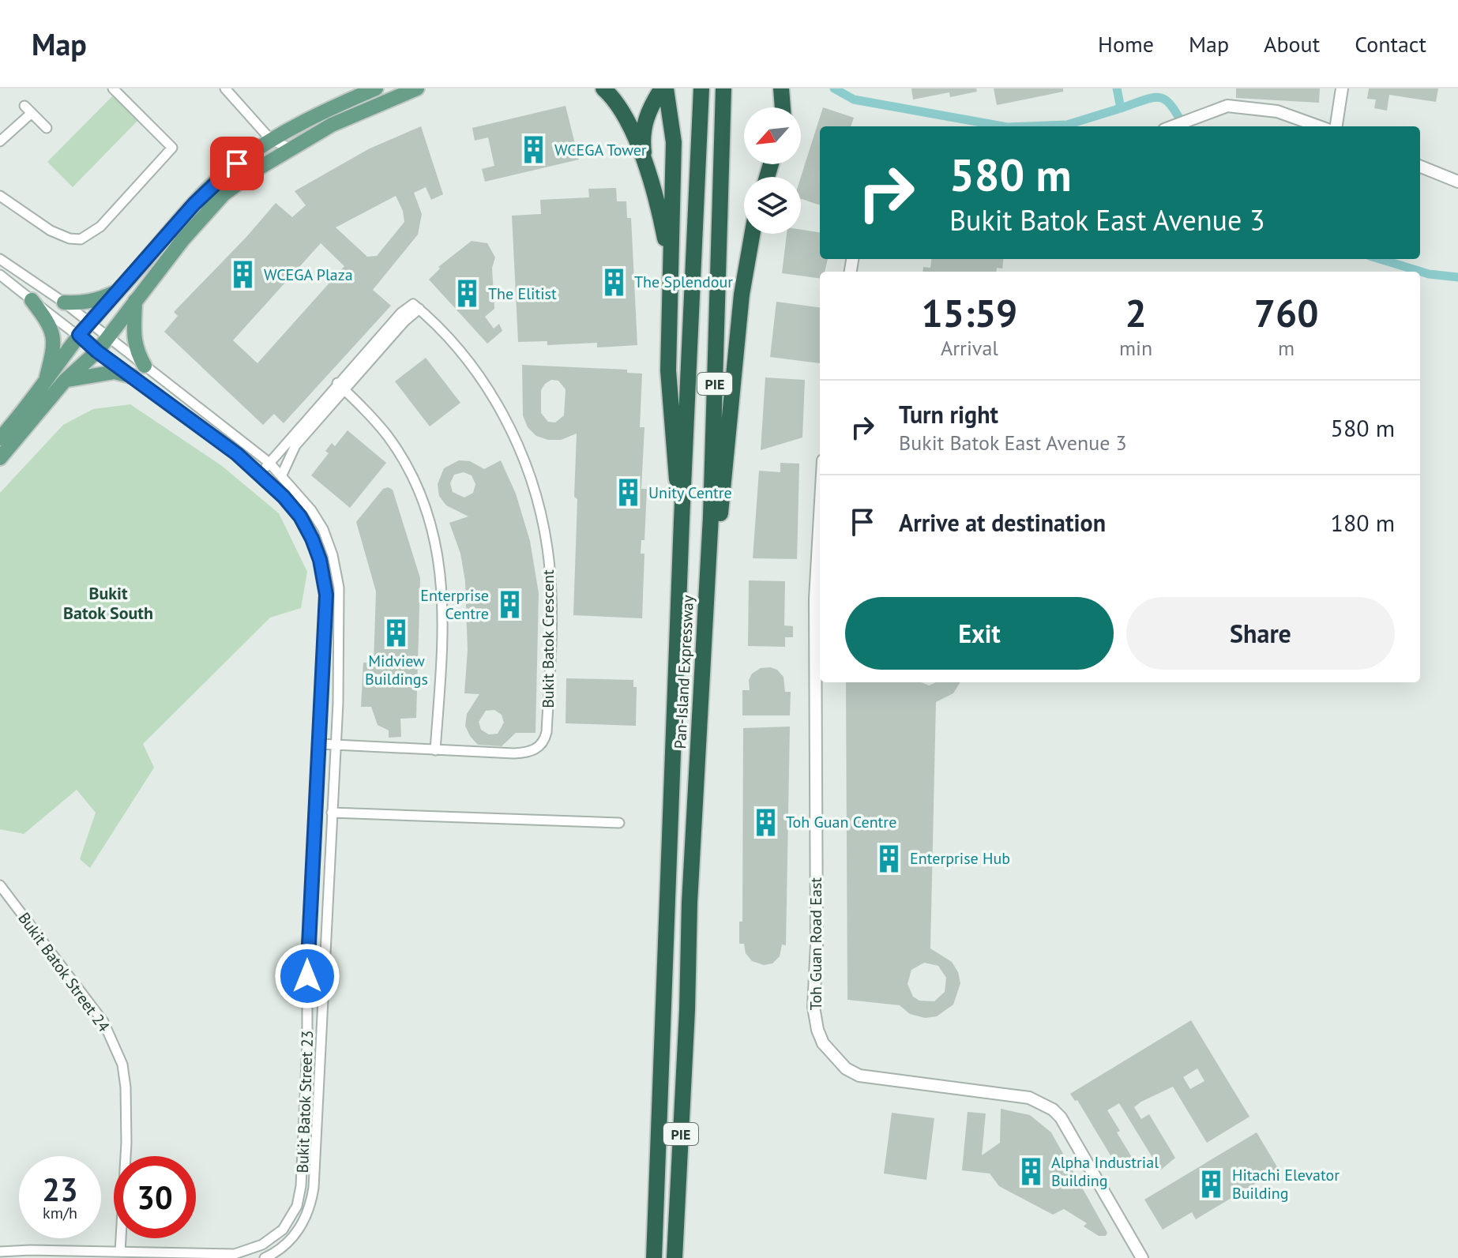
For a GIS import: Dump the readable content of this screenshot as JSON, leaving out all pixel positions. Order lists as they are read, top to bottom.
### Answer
{
  "streets": {
    "highway": ["PIE", "Pan-Island Expressway"],
    "street": [
      "Bukit Batok Crescent",
      "Toh Guan Road East",
      "Bukit Batok Street 24",
      "Bukit Batok Street 23"
    ]
  },
  "crossings": [
    ["Bukit Batok Crescent", "Bukit Batok Street 23"],
    ["Bukit Batok Street 24", "Bukit Batok Street 23"]
  ],
  "districts": ["Bukit Batok South"],
  "places": {
    "building": [
      "WCEGA Tower",
      "WCEGA Plaza",
      "The Splendour",
      "The Elitist",
      "Unity Centre",
      "Enterprise Centre",
      "Midview Buildings",
      "Toh Guan Centre",
      "Enterprise Hub",
      "Alpha Industrial Building",
      "Hitachi Elevator Building"
    ]
  },
  "north": "bottom left",
  "page": {
    "header": "Map",
    "nav": [
      "Home",
      "Map",
      "About",
      "Contact"
    ],
    "turn": ["580 m", "Bukit Batok East Avenue 3"],
    "eta": [
      "15:59",
      "Arrival",
      "2",
      "min",
      "760",
      "m"
    ],
    "list": [
      {
        "name": "Turn right",
        "note": "Bukit Batok East Avenue 3",
        "value": "580 m"
      },
      {
        "name": "Arrive at destination",
        "value": "180 m"
      }
    ],
    "buttons": ["Exit", "Share"],
    "speed": "23 km/h",
    "limit": "30"
  }
}
